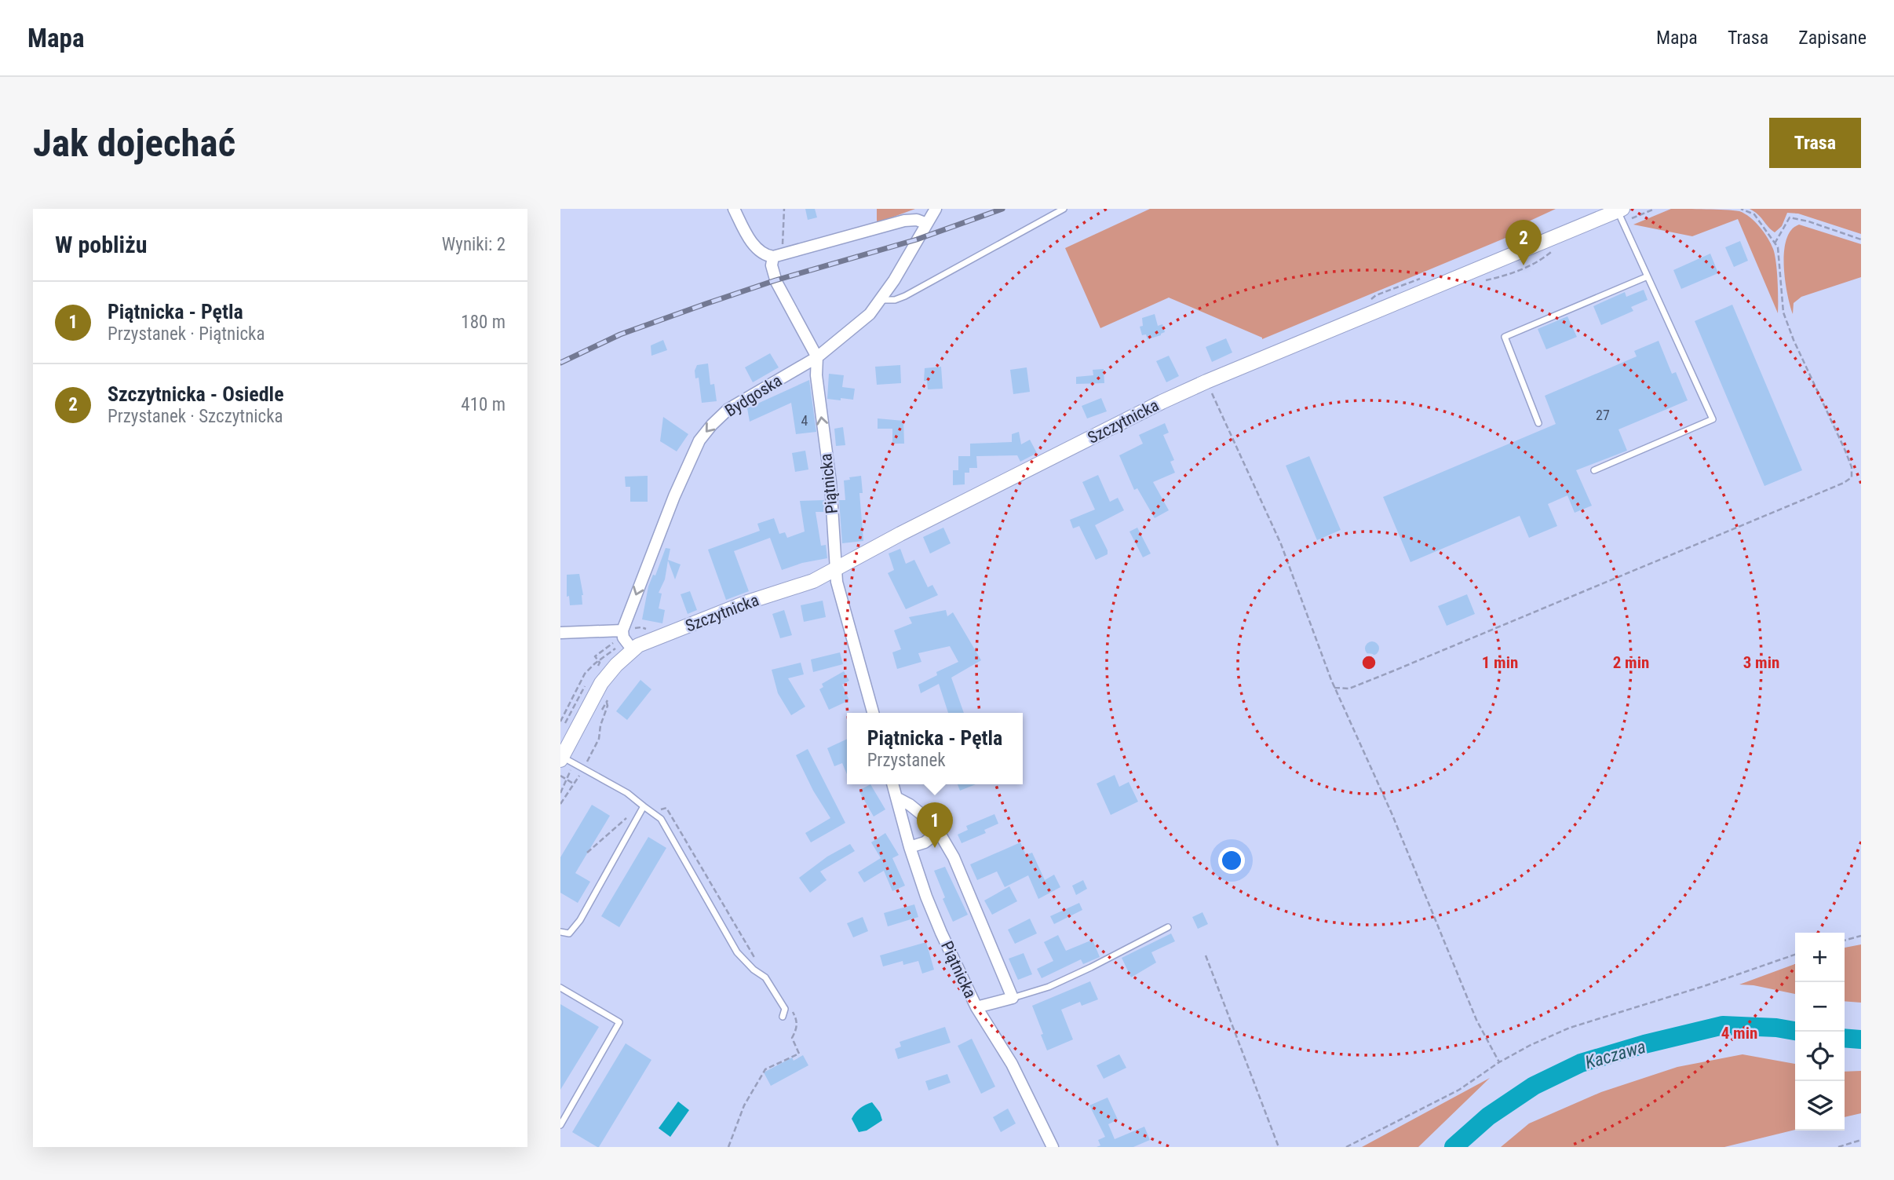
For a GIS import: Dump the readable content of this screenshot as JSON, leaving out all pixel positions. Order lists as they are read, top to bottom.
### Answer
{
  "streets": {
    "street": ["Bydgoska", "Szczytnicka", "Piątnicka"]
  },
  "crossings": [
    ["Bydgoska", "Szczytnicka"],
    ["Bydgoska", "Piątnicka"],
    ["Szczytnicka", "Piątnicka"]
  ],
  "one_way": ["Bydgoska"],
  "water": ["Kaczawa"],
  "house_numbers": ["27", "4"],
  "page": {
    "header": "Mapa",
    "nav": ["Mapa", "Trasa", "Zapisane"],
    "buttons": "Trasa",
    "title": "Jak dojechać",
    "heading": ["W pobliżu", "Wyniki: 2"],
    "pins": ["2", "1"],
    "list": [
      {
        "mark": "1",
        "name": "Piątnicka - Pętla",
        "note": "Przystanek · Piątnicka",
        "value": "180 m"
      },
      {
        "mark": "2",
        "name": "Szczytnicka - Osiedle",
        "note": "Przystanek · Szczytnicka",
        "value": "410 m"
      }
    ],
    "popup": ["Piątnicka - Pętla", "Przystanek"],
    "map_buttons": ["+", "−"]
  },
  "rings": [
    "1 min",
    "2 min",
    "3 min",
    "4 min"
  ]
}
